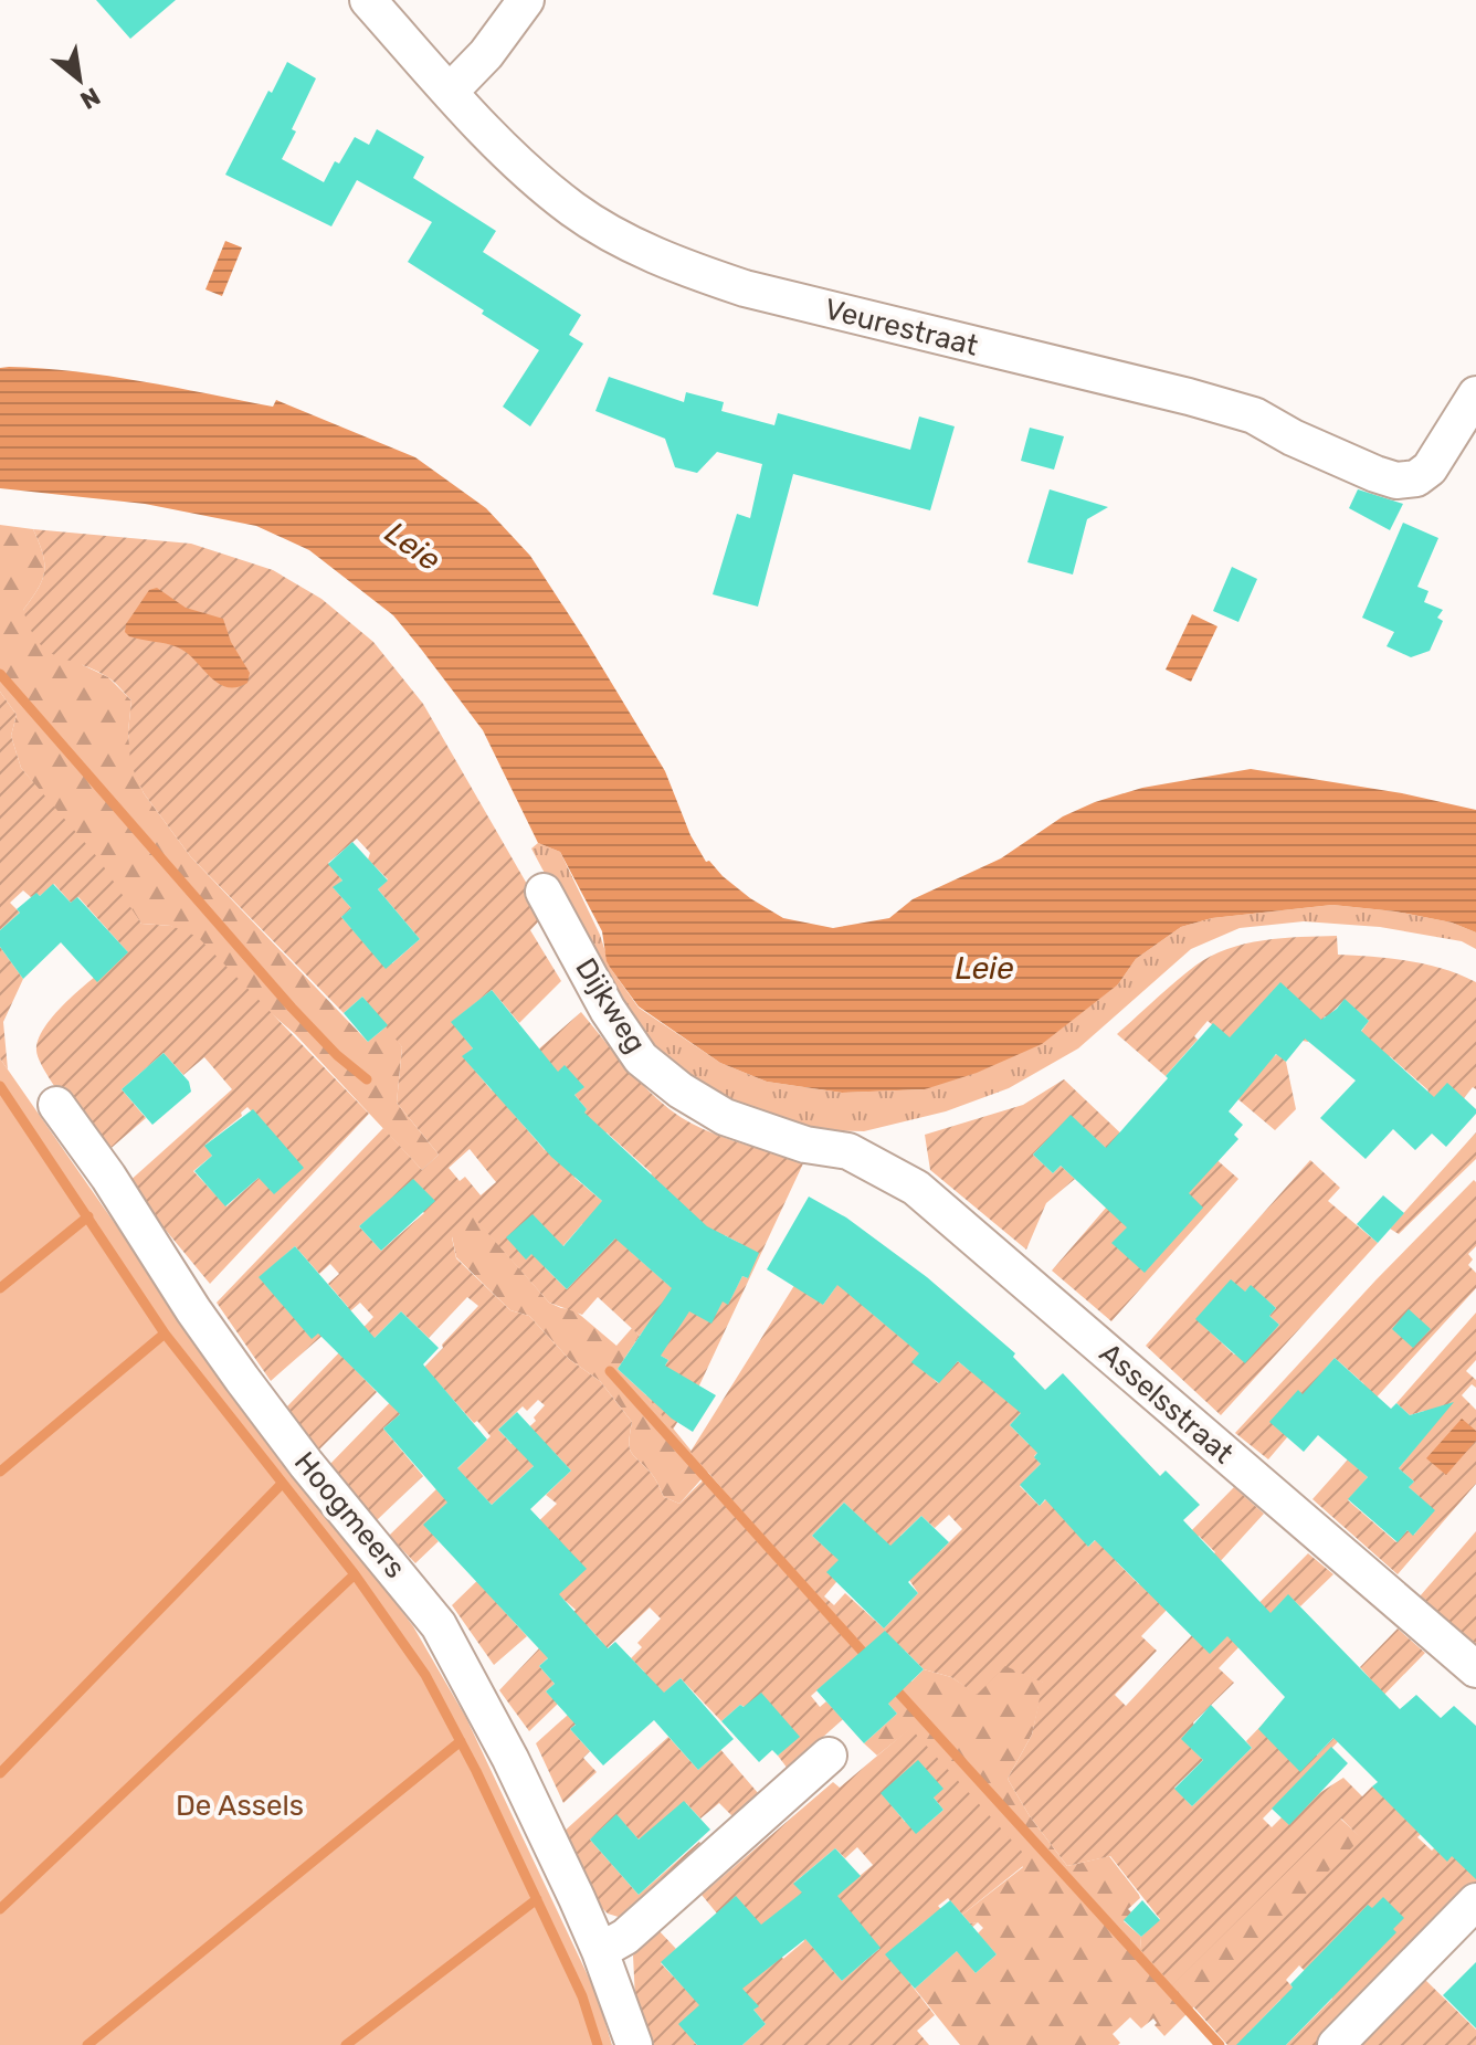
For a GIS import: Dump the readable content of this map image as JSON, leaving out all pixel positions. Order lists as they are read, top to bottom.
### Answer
{
  "streets": {
    "street": [
      "Veurestraat",
      "Dijkweg",
      "Asselsstraat",
      "Hoogmeers"
    ]
  },
  "crossings": [
    ["Dijkweg", "Asselsstraat"]
  ],
  "water": ["Leie"],
  "parks": ["De Assels"],
  "north": "bottom right"
}
